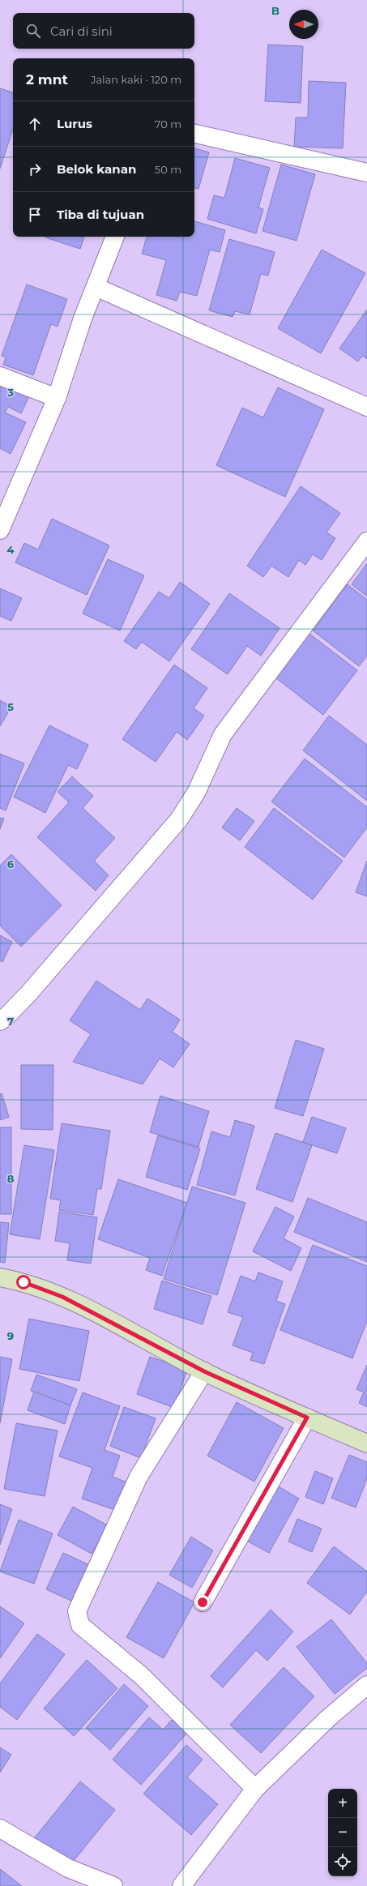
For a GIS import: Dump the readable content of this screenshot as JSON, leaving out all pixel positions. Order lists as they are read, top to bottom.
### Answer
{
  "north": "left",
  "page": {
    "search": "Cari di sini",
    "heading": ["2 mnt", "Jalan kaki · 120 m"],
    "list": [
      ["Lurus", "70 m"],
      ["Belok kanan", "50 m"],
      "Tiba di tujuan"
    ],
    "map_buttons": ["+", "−"]
  },
  "grid": {
    "columns": ["B"],
    "rows": [
      "3",
      "4",
      "5",
      "6",
      "7",
      "8",
      "9"
    ]
  }
}
